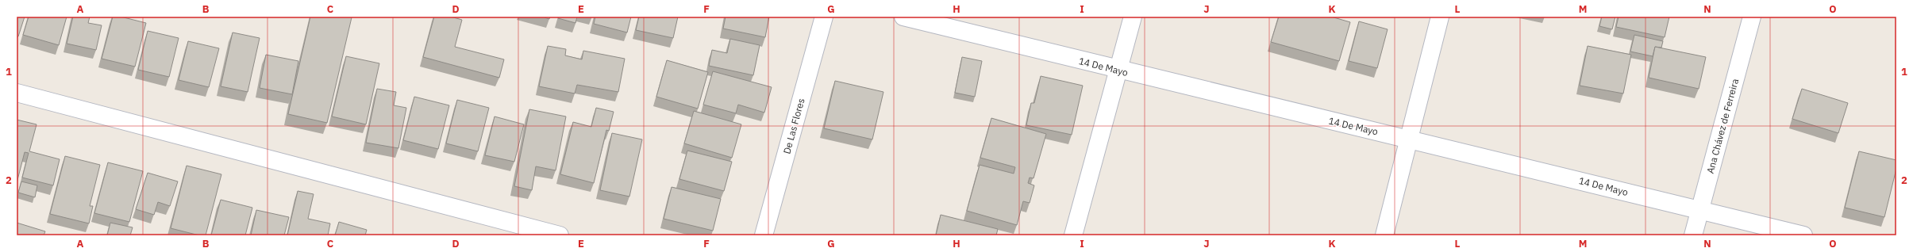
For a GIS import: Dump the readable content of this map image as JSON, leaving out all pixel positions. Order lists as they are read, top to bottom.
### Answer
{
  "streets": {
    "street": ["14 De Mayo", "De Las Flores", "Ana Chávez de Ferreira"]
  },
  "crossings": [
    ["14 De Mayo", "Ana Chávez de Ferreira"]
  ],
  "grid": {
    "columns": [
      "A",
      "B",
      "C",
      "D",
      "E",
      "F",
      "G",
      "H",
      "I",
      "J",
      "K",
      "L",
      "M",
      "N",
      "O"
    ],
    "rows": ["1", "2"]
  }
}
